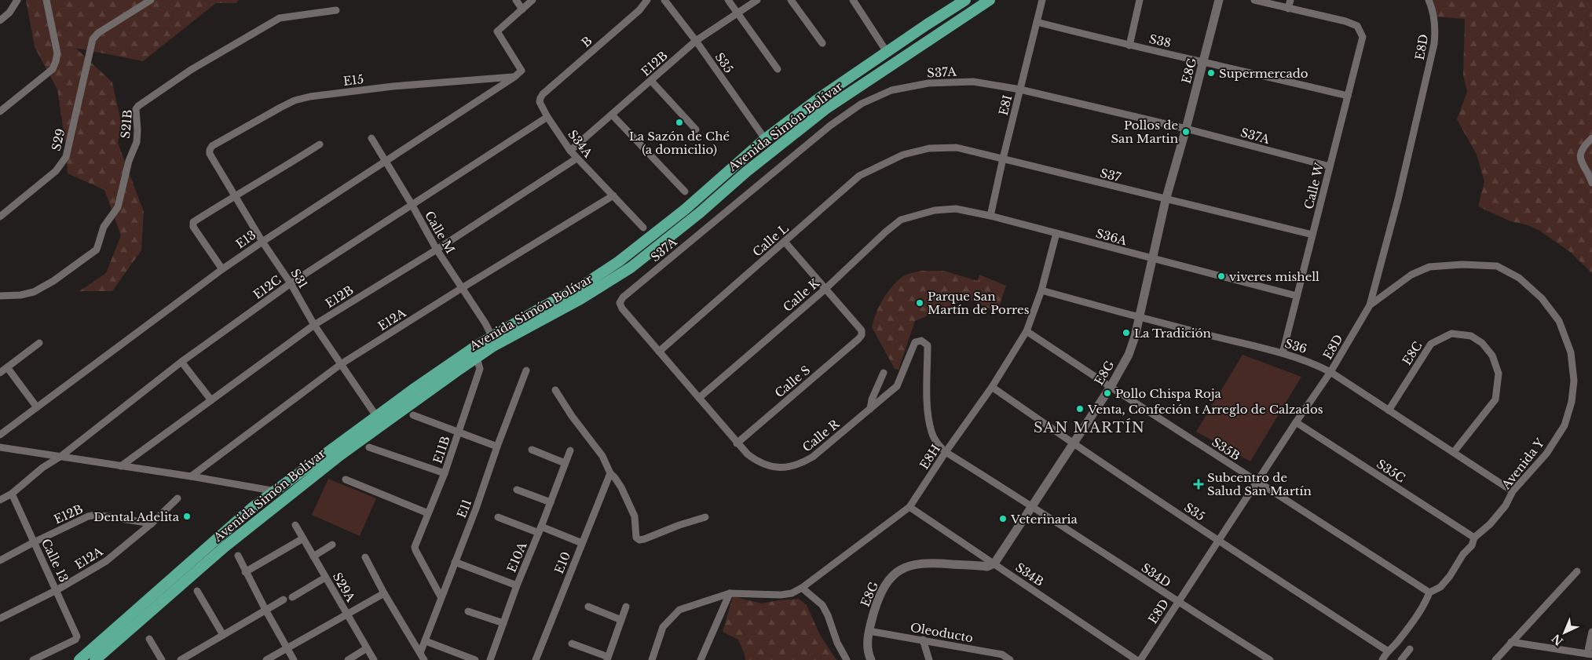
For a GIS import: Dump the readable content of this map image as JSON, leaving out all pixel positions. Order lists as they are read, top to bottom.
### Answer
{
  "streets": {
    "highway": ["Avenida Simón Bolívar"],
    "street": [
      "S38",
      "B",
      "E8D",
      "S35",
      "E12B",
      "E8G",
      "S37A",
      "E15",
      "E8I",
      "S21B",
      "S29",
      "S34A",
      "S37",
      "Calle W",
      "Calle M",
      "S36A",
      "E13",
      "Calle L",
      "S31",
      "E12C",
      "Calle K",
      "E12A",
      "S36",
      "E8C",
      "Calle S",
      "Calle R",
      "S35B",
      "E11B",
      "E8H",
      "Avenida Y",
      "S35C",
      "E11",
      "E10A",
      "Calle 13",
      "E10",
      "S34B",
      "S34D",
      "S29A",
      "Oleoducto"
    ]
  },
  "crossings": [
    ["S38", "E8G"],
    ["S38", "E8I"],
    ["S38", "Calle W"],
    ["B", "S34A"],
    ["E8D", "S35"],
    ["E8D", "S36"],
    ["E8D", "S35B"],
    ["E8D", "Avenida Y"],
    ["E8D", "S35C"],
    ["E8D", "S34D"],
    ["S35", "E12B"],
    ["S35", "E8G"],
    ["S35", "Avenida Simón Bolívar"],
    ["S35", "E8H"],
    ["E12B", "S34A"],
    ["E12B", "Calle M"],
    ["E12B", "S31"],
    ["E12B", "E12A"],
    ["E12B", "Calle 13"],
    ["E8G", "S37A"],
    ["E8G", "S37"],
    ["E8G", "S36A"],
    ["E8G", "S36"],
    ["E8G", "S35B"],
    ["E8G", "S34B"],
    ["E8G", "S34D"],
    ["E8G", "Oleoducto"],
    ["S37A", "E8I"],
    ["S37A", "Calle W"],
    ["S37A", "Calle R"],
    ["E15", "E13"],
    ["E15", "S31"],
    ["E8I", "S37"],
    ["E8I", "S36A"],
    ["Avenida Simón Bolívar", "Calle M"],
    ["Avenida Simón Bolívar", "S31"],
    ["Avenida Simón Bolívar", "E11B"],
    ["S34A", "E12C"],
    ["S34A", "E12A"],
    ["S37", "Calle W"],
    ["S37", "Calle L"],
    ["Calle W", "S36A"],
    ["Calle W", "S36"],
    ["Calle M", "E13"],
    ["Calle M", "E12C"],
    ["Calle M", "E12A"],
    ["S36A", "Calle K"],
    ["S36A", "E8H"],
    ["E13", "S31"],
    ["Calle L", "Calle R"],
    ["S31", "E12C"],
    ["S31", "E12A"],
    ["E12C", "Calle 13"],
    ["Calle K", "Calle S"],
    ["Calle K", "Calle R"],
    ["E12A", "Calle 13"],
    ["S36", "E8C"],
    ["S36", "E8H"],
    ["S36", "Avenida Y"],
    ["Calle S", "Calle R"],
    ["Calle R", "E8H"],
    ["Calle R", "S34D"],
    ["S35B", "E8H"],
    ["S35B", "Avenida Y"],
    ["E11B", "E11"],
    ["E8H", "S34B"],
    ["E8H", "S34D"],
    ["Avenida Y", "S35C"]
  ],
  "districts": ["SAN MARTÍN"],
  "places": {
    "other": [
      "Supermercado",
      "La Sazón de Ché (a domicilio)",
      "Pollos de San Martin",
      "viveres mishell",
      "Parque San Martín de Porres",
      "La Tradición",
      "Pollo Chispa Roja",
      "Venta, Confeción t Arreglo de Calzados",
      "Dental Adelita",
      "Veterinaria"
    ],
    "health": ["Subcentro de Salud San Martín"]
  },
  "north": "bottom left"
}
